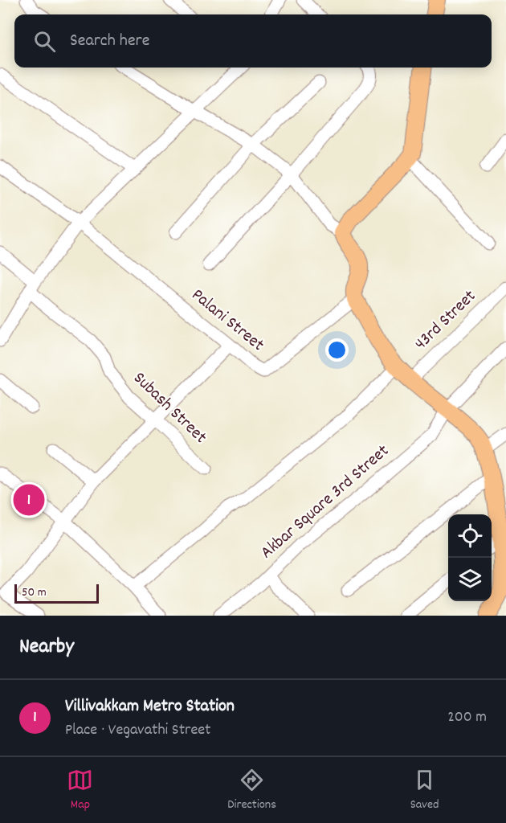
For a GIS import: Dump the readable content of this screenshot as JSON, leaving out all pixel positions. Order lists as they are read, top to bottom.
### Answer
{
  "streets": {
    "street": [
      "Palani Street",
      "43rd Street",
      "Subash Street",
      "Akbar Square 3rd Street"
    ]
  },
  "scale_bar": "50 m",
  "page": {
    "search": "Search here",
    "pins": "1",
    "scale": "50 m",
    "heading": "Nearby",
    "list": [
      {
        "mark": "1",
        "name": "Villivakkam Metro Station",
        "note": "Place · Vegavathi Street",
        "value": "200 m"
      }
    ],
    "nav": ["Map", "Directions", "Saved"]
  }
}
